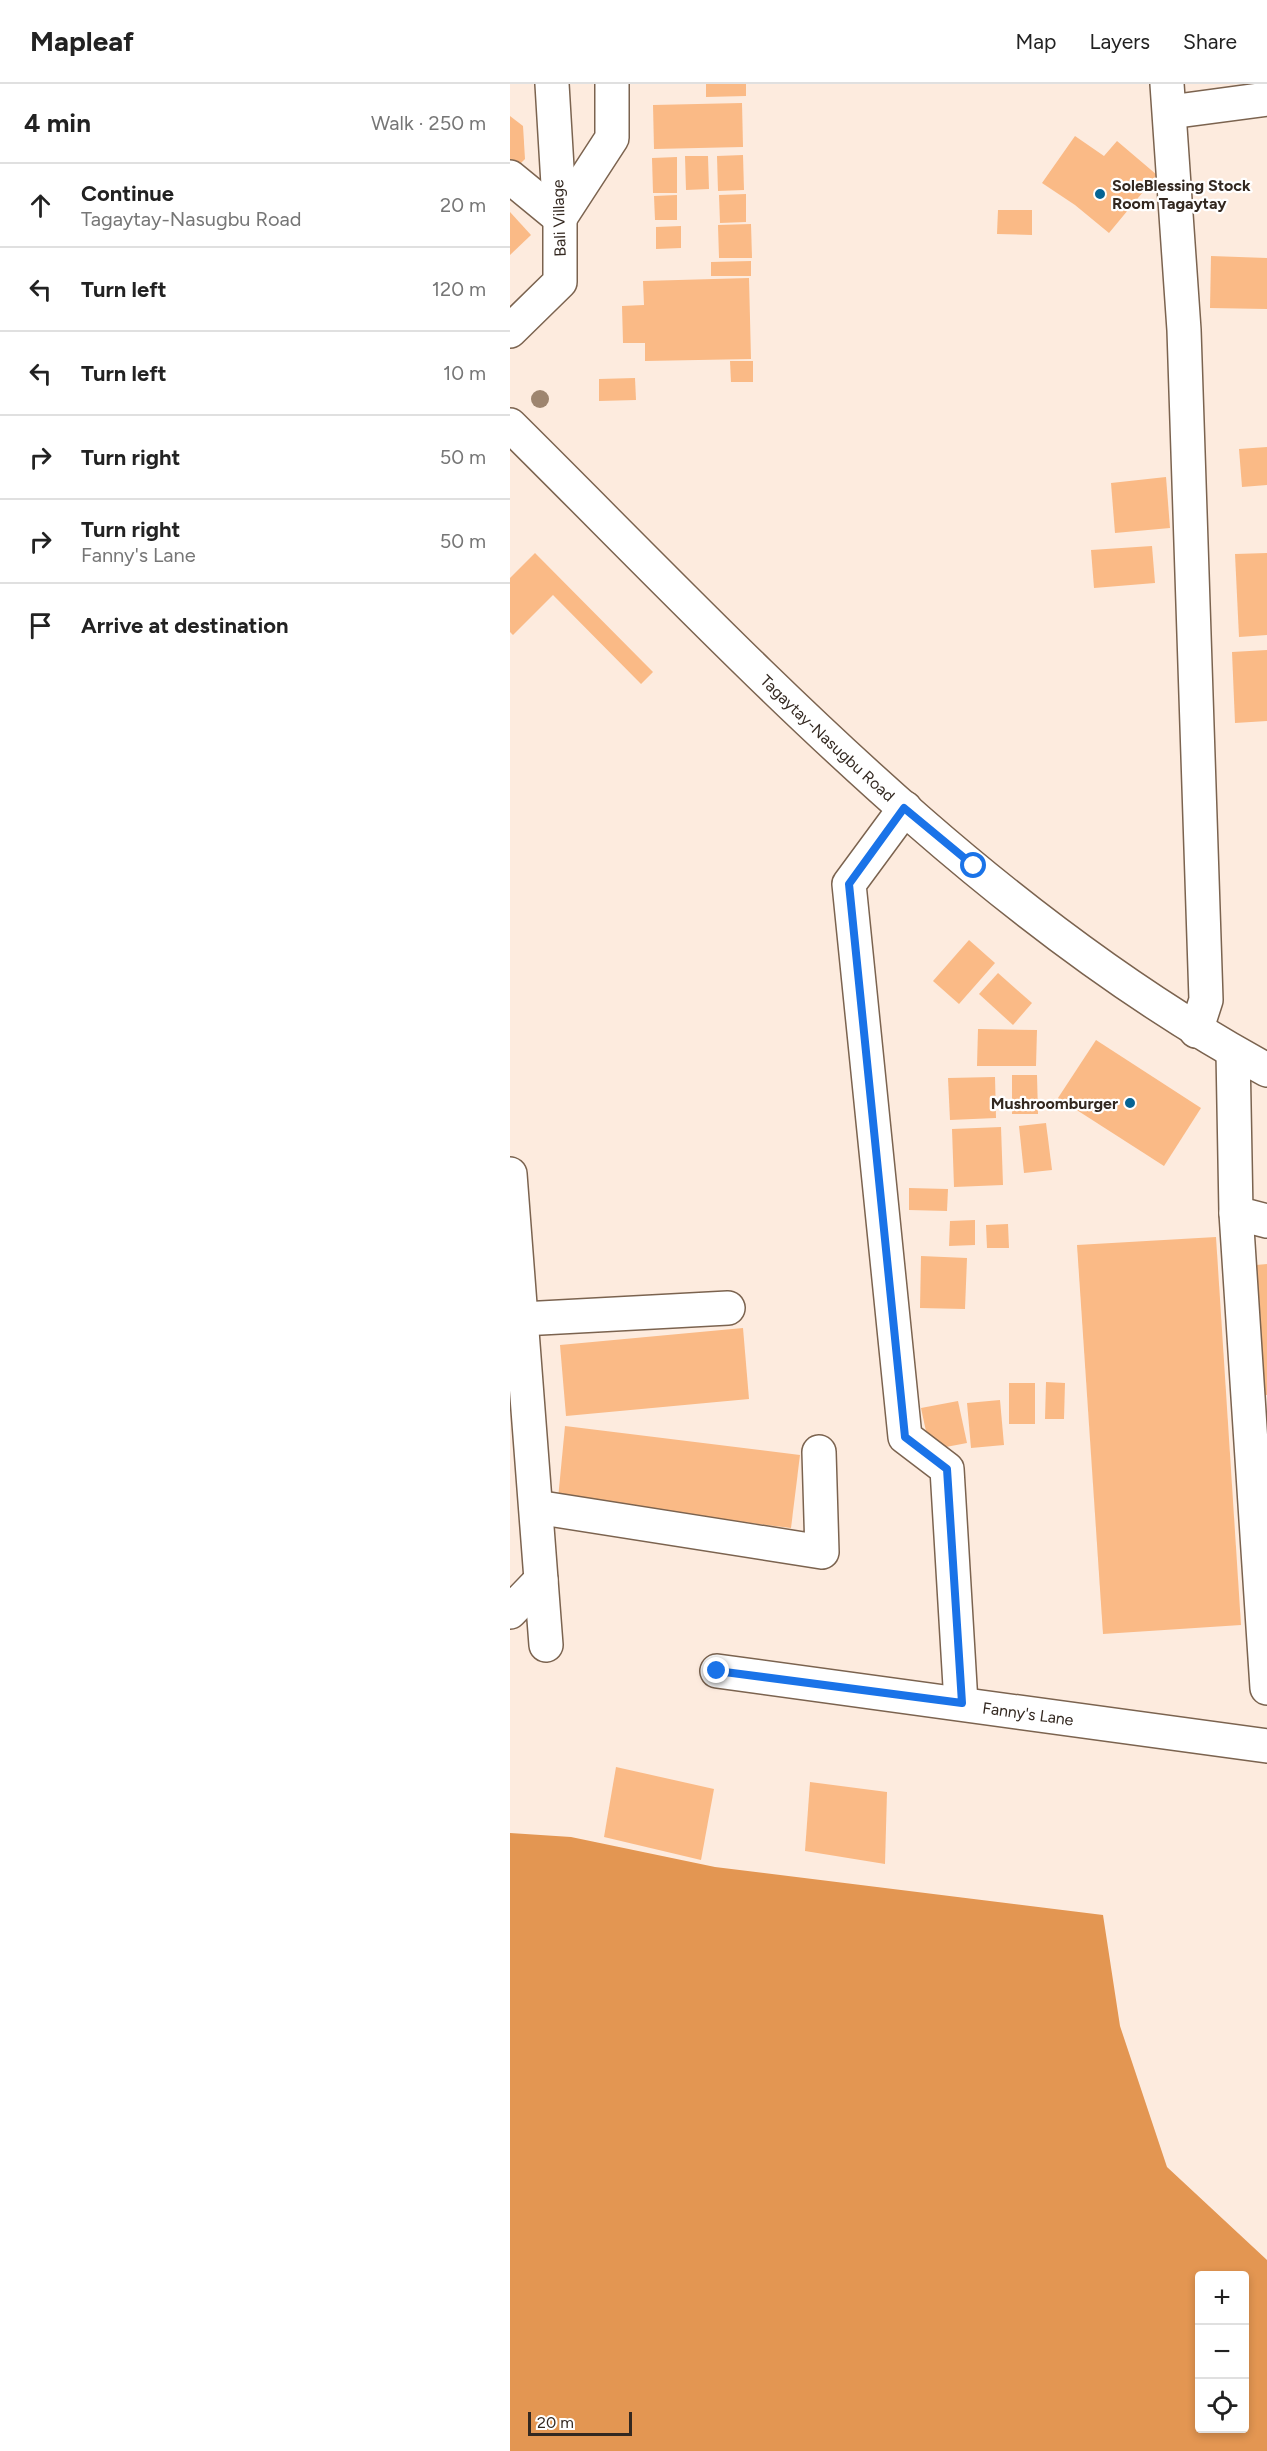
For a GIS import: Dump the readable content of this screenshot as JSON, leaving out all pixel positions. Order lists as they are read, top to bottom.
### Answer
{
  "streets": {
    "street": ["Bali Village", "Tagaytay-Nasugbu Road", "Fanny's Lane"]
  },
  "places": ["SoleBlessing Stock Room Tagaytay", "Mushroomburger"],
  "scale_bar": "20 m",
  "page": {
    "header": "Mapleaf",
    "nav": ["Map", "Layers", "Share"],
    "heading": ["4 min", "Walk · 250 m"],
    "list": [
      ["Continue", "Tagaytay-Nasugbu Road", "20 m"],
      ["Turn left", "120 m"],
      ["Turn left", "10 m"],
      ["Turn right", "50 m"],
      ["Turn right", "Fanny's Lane", "50 m"],
      "Arrive at destination"
    ],
    "map_buttons": ["+", "−"],
    "scale": "20 m"
  }
}
